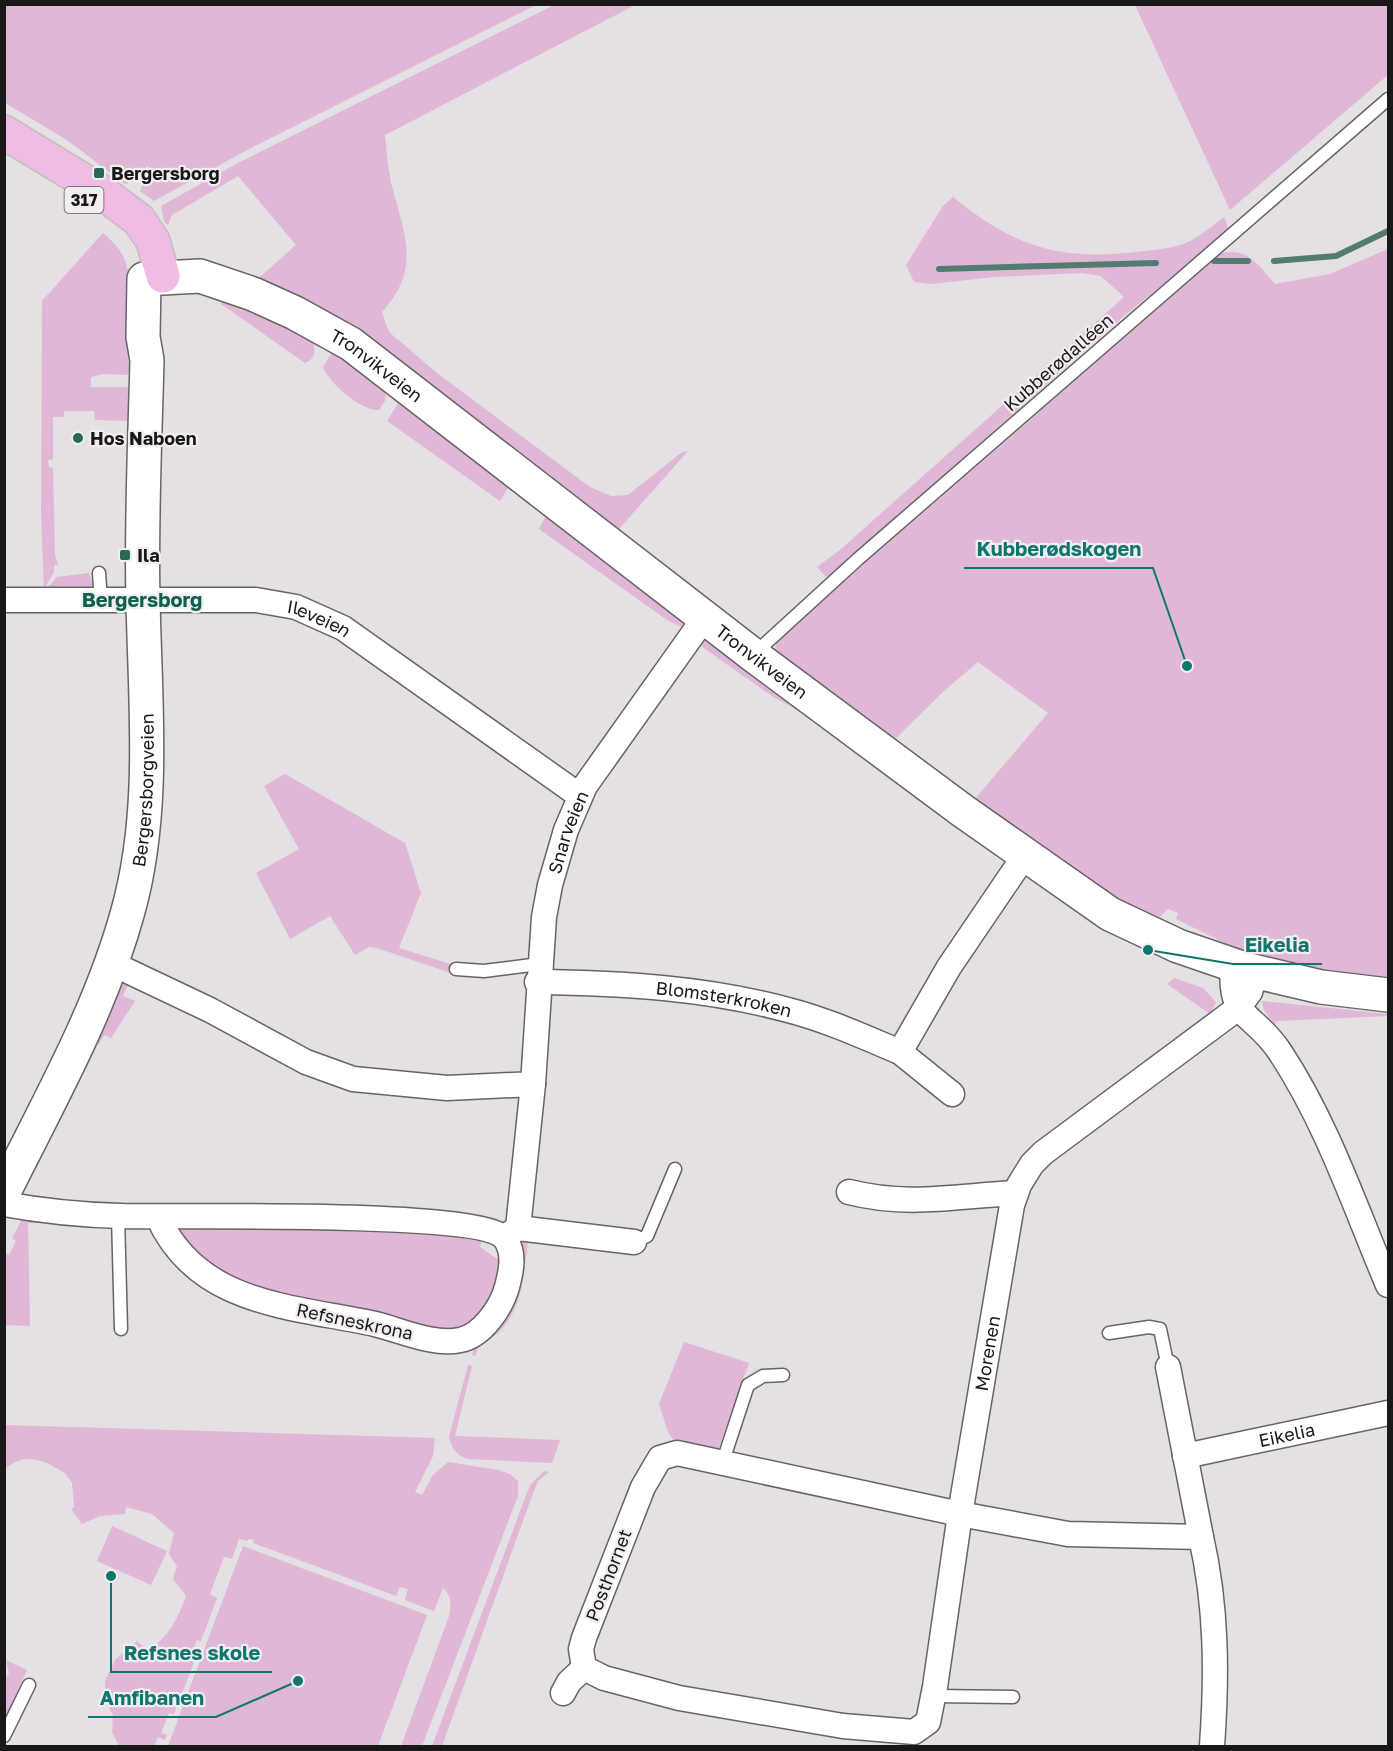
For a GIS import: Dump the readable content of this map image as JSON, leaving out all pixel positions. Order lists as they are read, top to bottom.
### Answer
{
  "streets": {
    "main road": ["317"],
    "street": [
      "Tronvikveien",
      "Ileveien",
      "Bergersborgveien",
      "Snarveien",
      "Blomsterkroken",
      "Refsneskrona",
      "Morenen",
      "Eikelia",
      "Posthornet"
    ],
    "lane": ["Kubberødalléen"]
  },
  "crossings": [
    ["317", "Tronvikveien"],
    ["317", "Bergersborgveien"],
    ["Kubberødalléen", "Tronvikveien"],
    ["Tronvikveien", "Bergersborgveien"],
    ["Tronvikveien", "Snarveien"],
    ["Ileveien", "Bergersborgveien"],
    ["Ileveien", "Snarveien"],
    ["Snarveien", "Blomsterkroken"],
    ["Snarveien", "Refsneskrona"],
    ["Morenen", "Posthornet"]
  ],
  "districts": ["Bergersborg"],
  "places": {
    "transit": ["Bergersborg", "Ila"],
    "other": [
      "Hos Naboen",
      "Kubberødskogen",
      "Eikelia",
      "Refsnes skole",
      "Amfibanen"
    ]
  }
}
